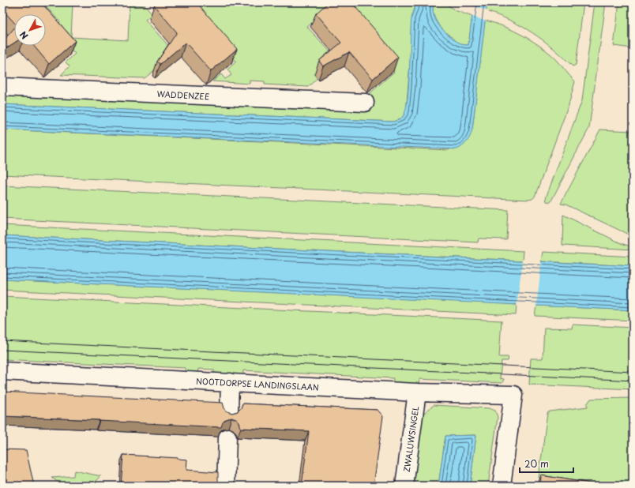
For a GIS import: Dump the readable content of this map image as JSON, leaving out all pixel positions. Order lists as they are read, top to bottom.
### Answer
{
  "streets": {
    "street": ["WADDENZEE", "NOOTDORPSE LANDINGSLAAN", "ZWALUWSINGEL"]
  },
  "crossings": [
    ["NOOTDORPSE LANDINGSLAAN", "ZWALUWSINGEL"]
  ],
  "scale_bar": "20 m",
  "north": "bottom left"
}
